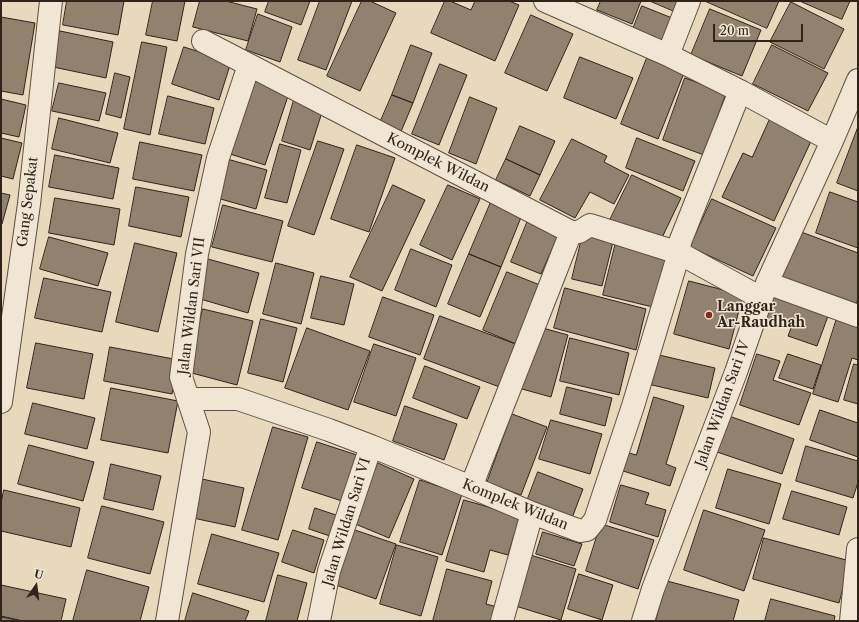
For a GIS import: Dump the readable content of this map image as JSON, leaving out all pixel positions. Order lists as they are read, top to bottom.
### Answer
{
  "streets": {
    "street": [
      "Komplek Wildan",
      "Gang Sepakat",
      "Jalan Wildan Sari VII",
      "Jalan Wildan Sari IV",
      "Jalan Wildan Sari VI"
    ]
  },
  "crossings": [
    ["Komplek Wildan", "Jalan Wildan Sari VII"],
    ["Komplek Wildan", "Jalan Wildan Sari VI"]
  ],
  "places": ["Langgar Ar-Raudhah"],
  "scale_bar": "20 m",
  "north": "top"
}
